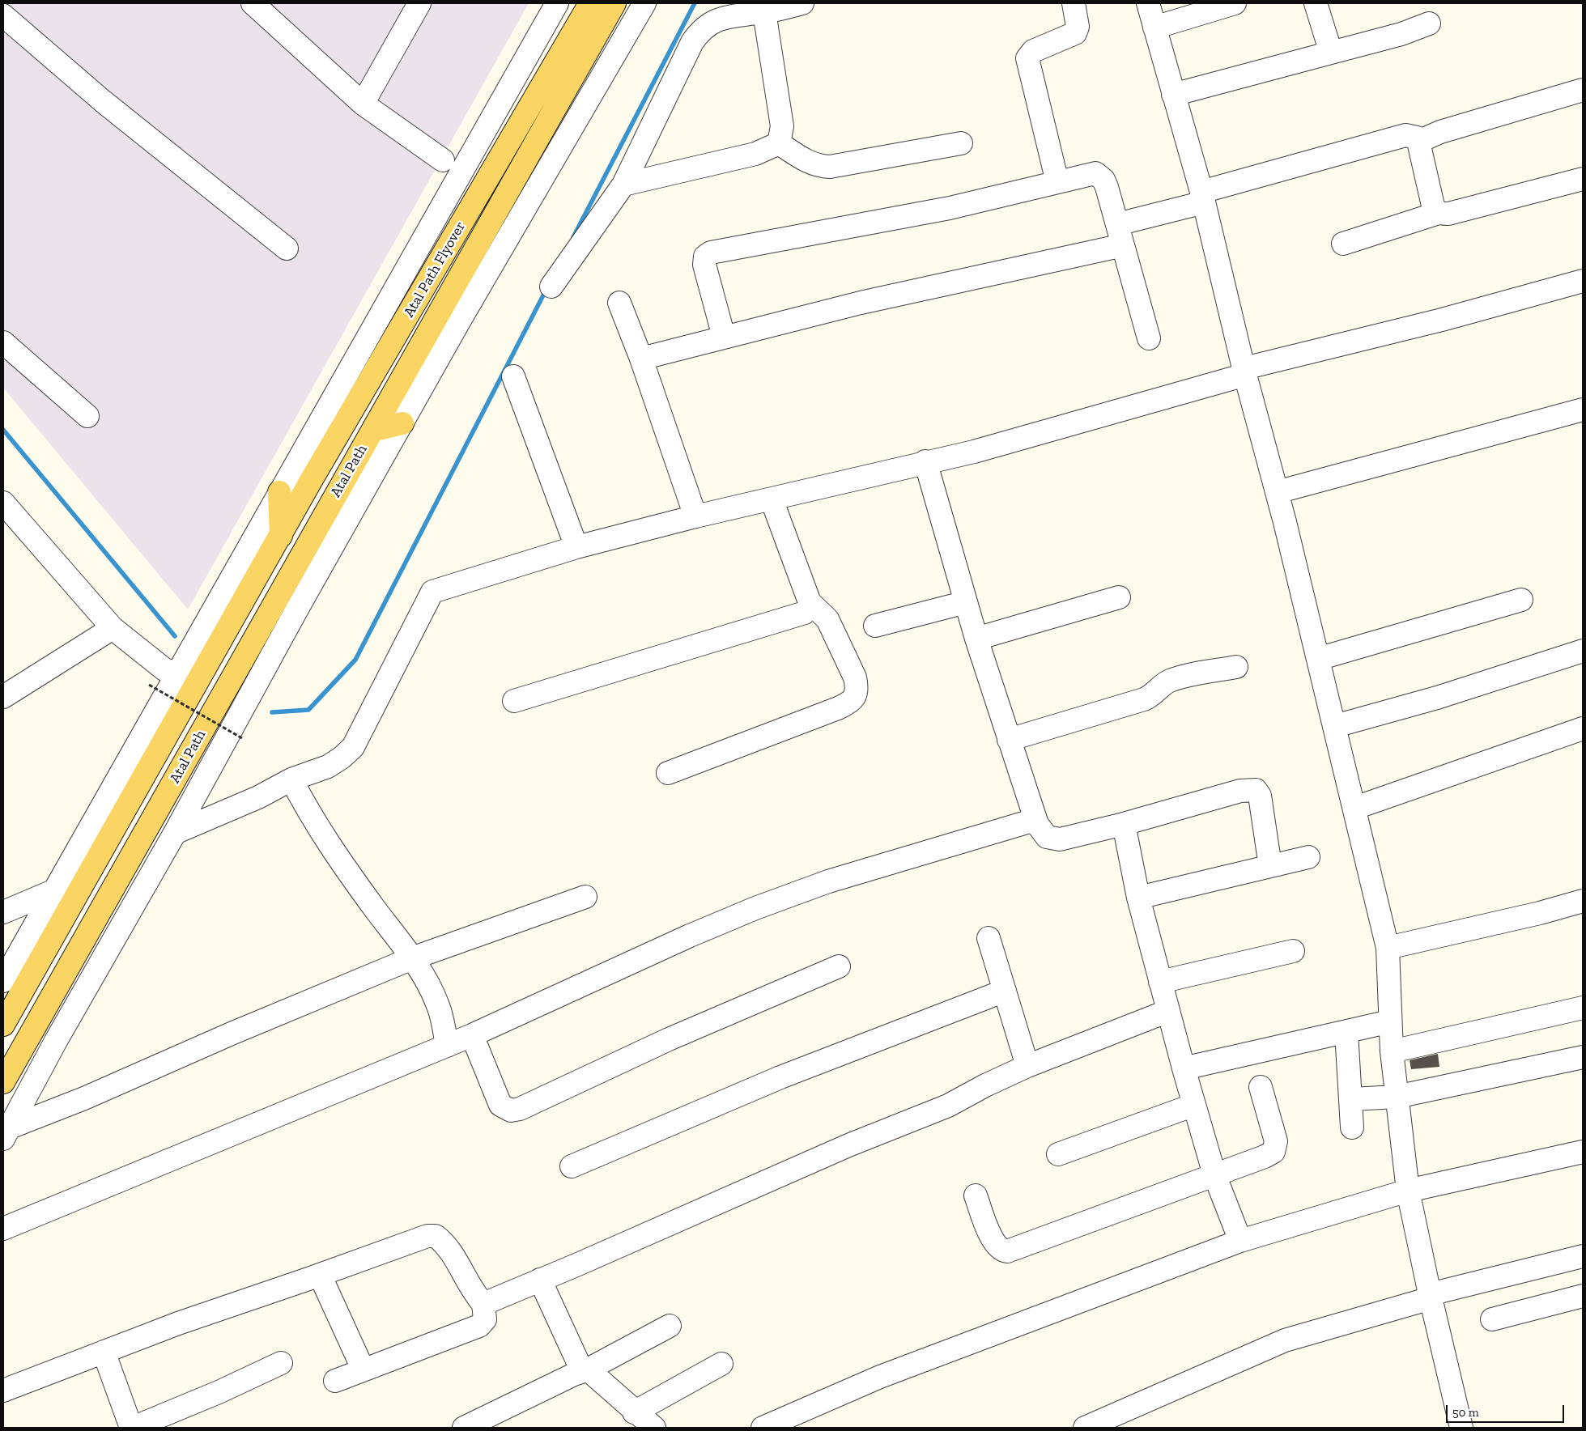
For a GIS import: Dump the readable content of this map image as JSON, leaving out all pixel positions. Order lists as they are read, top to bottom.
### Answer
{
  "streets": {
    "main road": ["Atal Path Flyover", "Atal Path"]
  },
  "crossings": [
    ["Atal Path Flyover", "Atal Path"]
  ],
  "scale_bar": "50 m"
}
